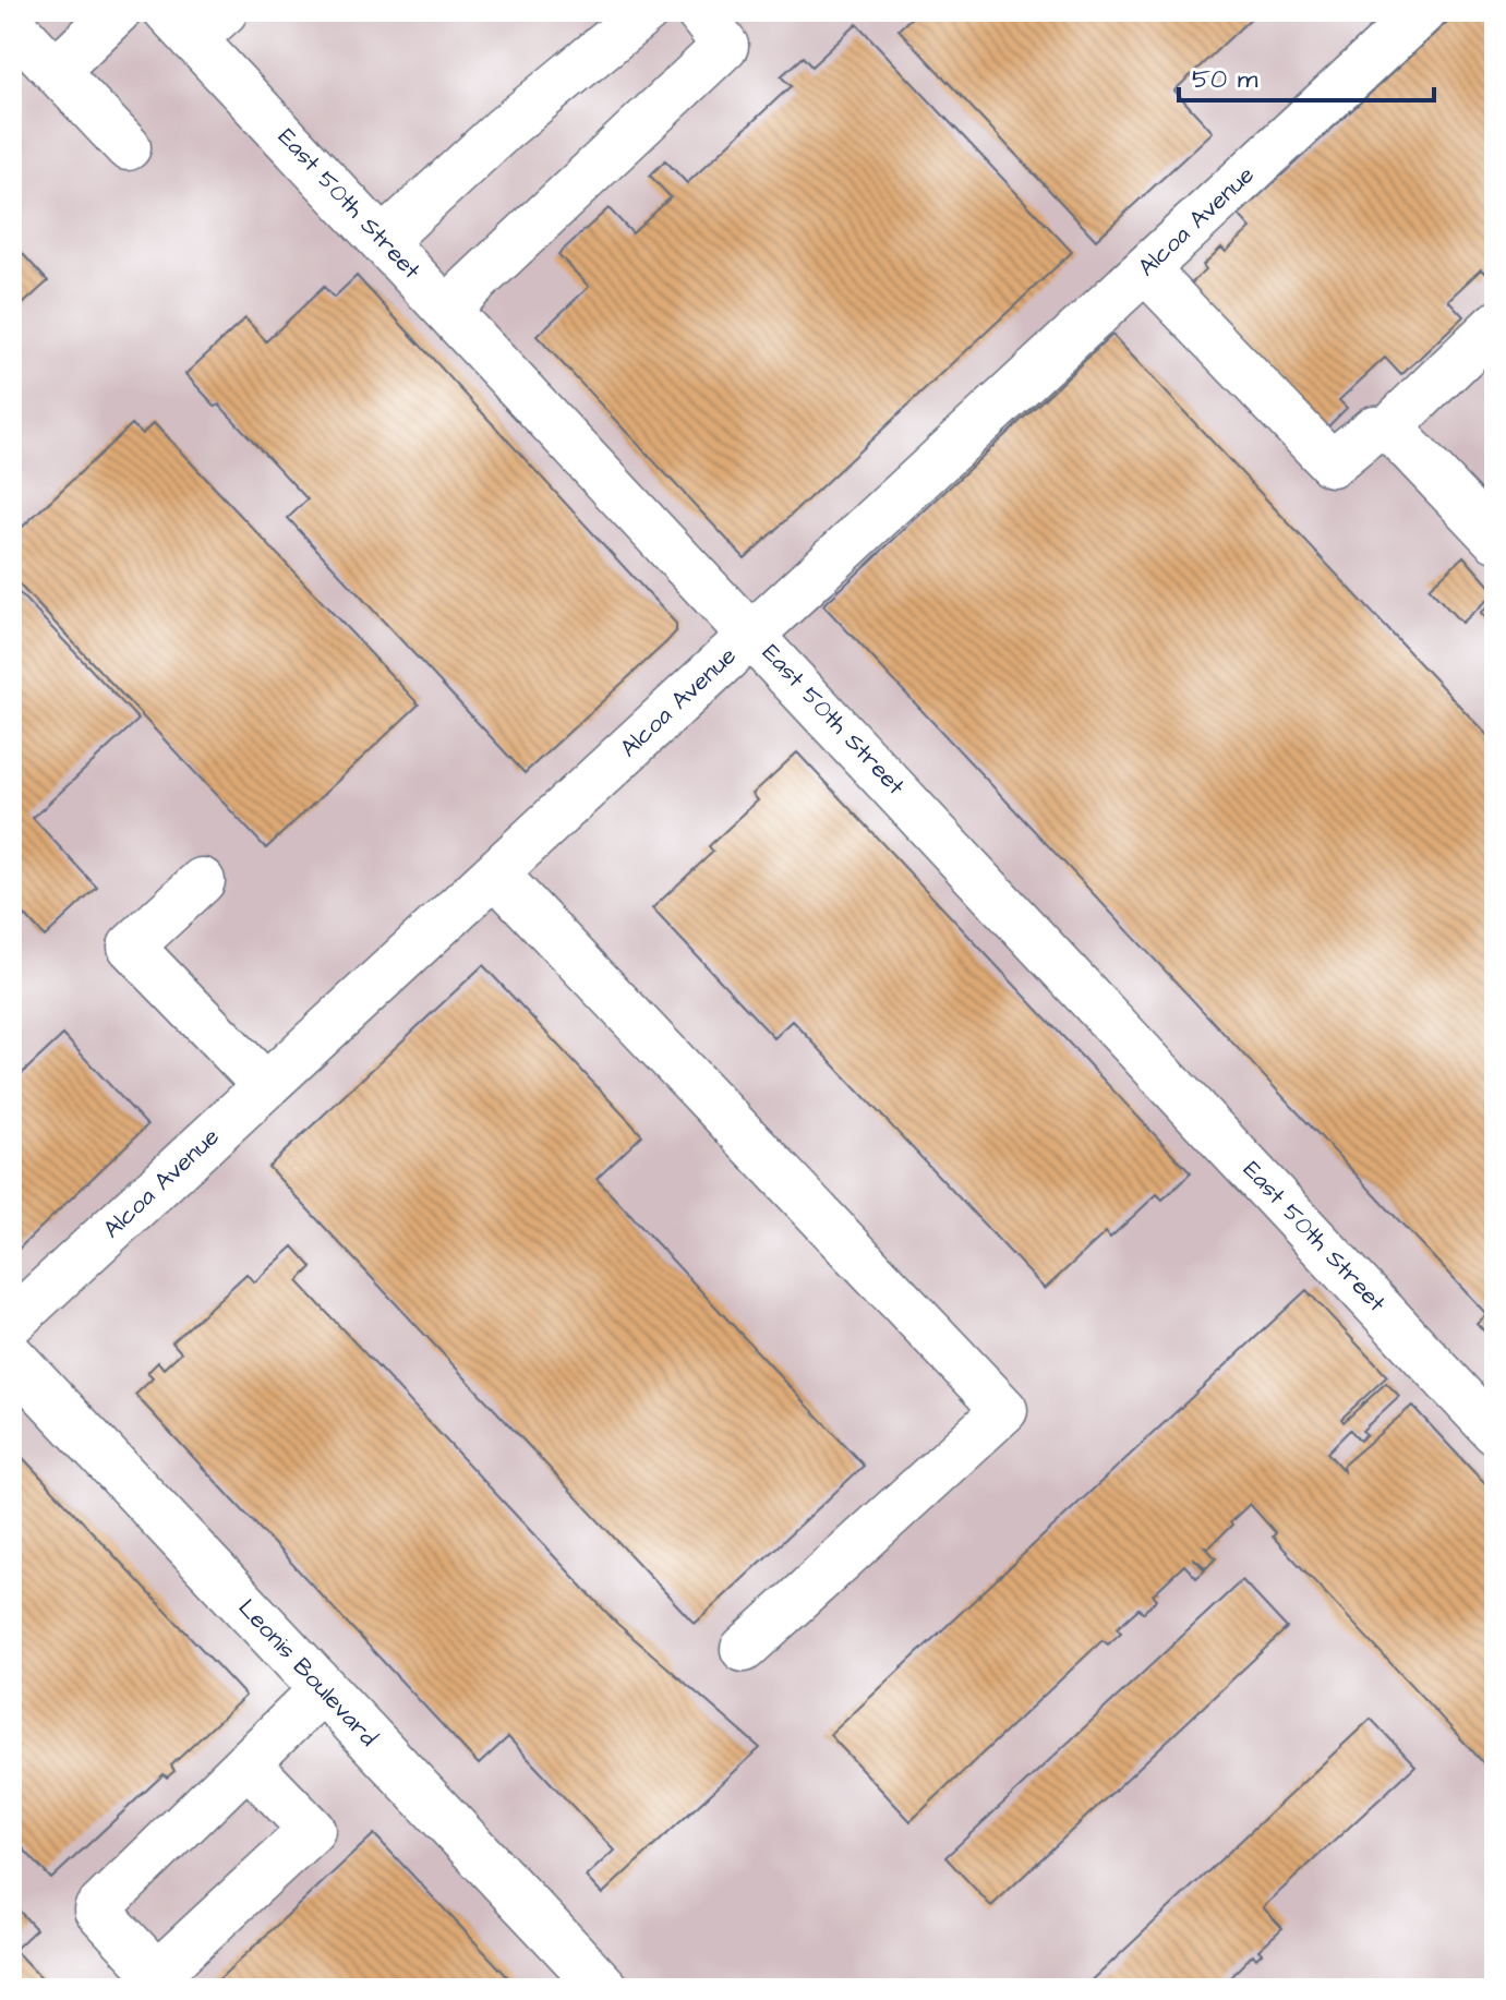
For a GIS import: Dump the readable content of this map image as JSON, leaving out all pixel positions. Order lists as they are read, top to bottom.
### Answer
{
  "streets": {
    "main road": ["Leonis Boulevard"],
    "street": ["East 50th Street", "Alcoa Avenue"]
  },
  "crossings": [
    ["East 50th Street", "Alcoa Avenue"]
  ],
  "scale_bar": "50 m"
}
